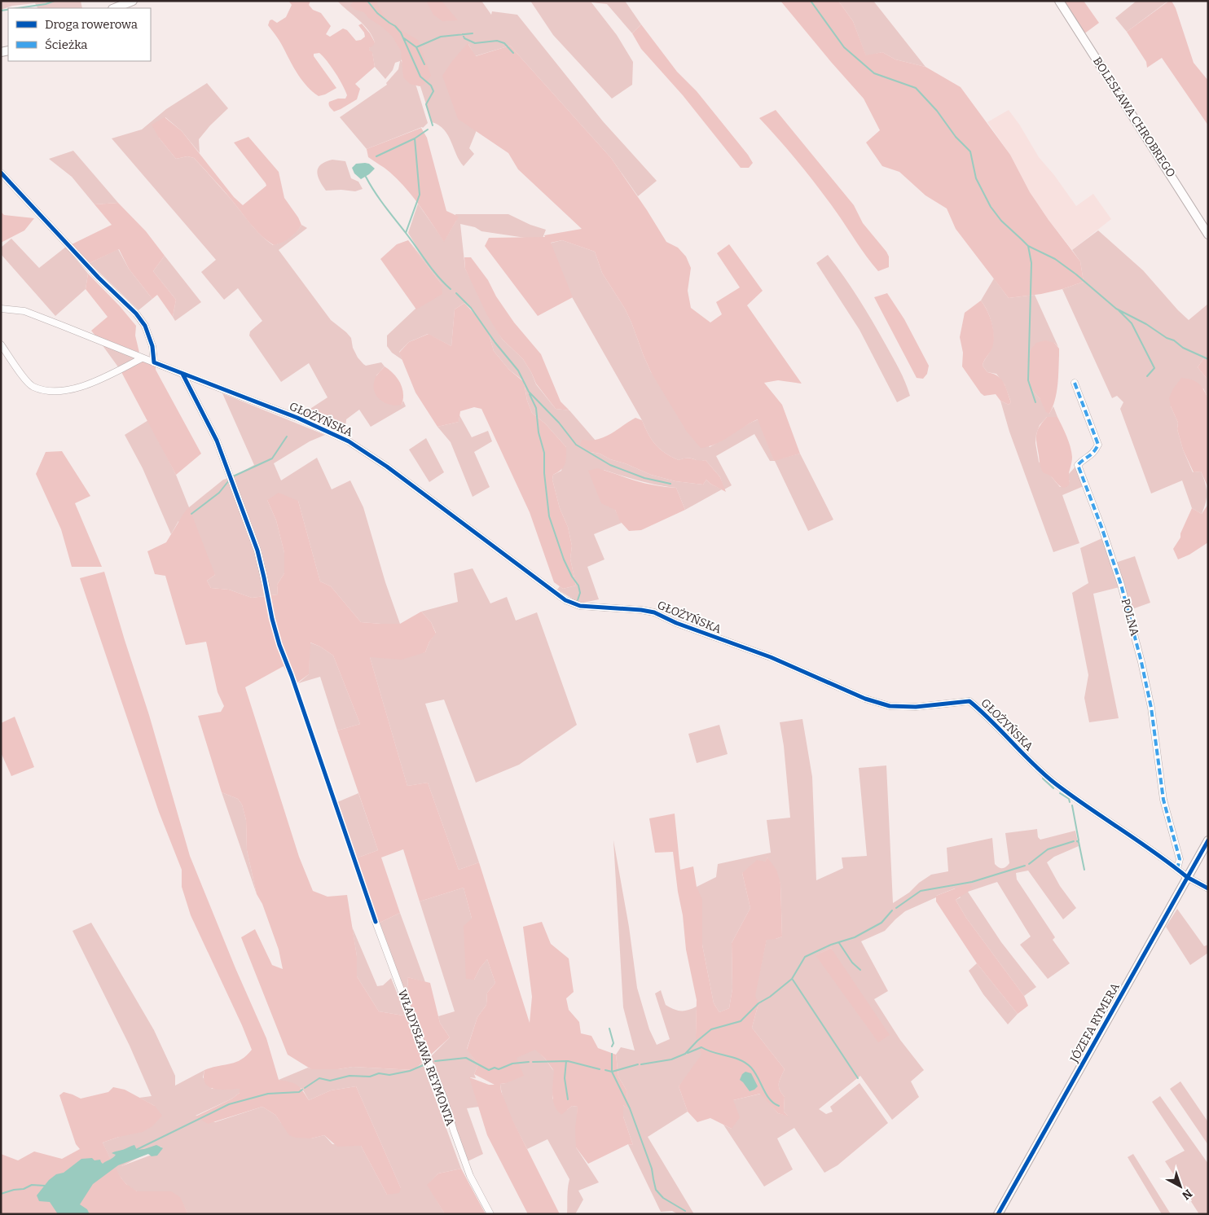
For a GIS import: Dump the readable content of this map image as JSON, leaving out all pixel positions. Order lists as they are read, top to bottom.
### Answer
{
  "streets": {
    "street": [
      "BOLESŁAWA CHROBREGO",
      "GŁOŻYŃSKA",
      "POLNA",
      "JÓZEFA RYMERA",
      "WŁADYSŁAWA REYMONTA"
    ]
  },
  "crossings": [
    ["GŁOŻYŃSKA", "POLNA"],
    ["GŁOŻYŃSKA", "JÓZEFA RYMERA"]
  ],
  "legend": ["Droga rowerowa", "Ścieżka"],
  "north": "bottom right"
}
